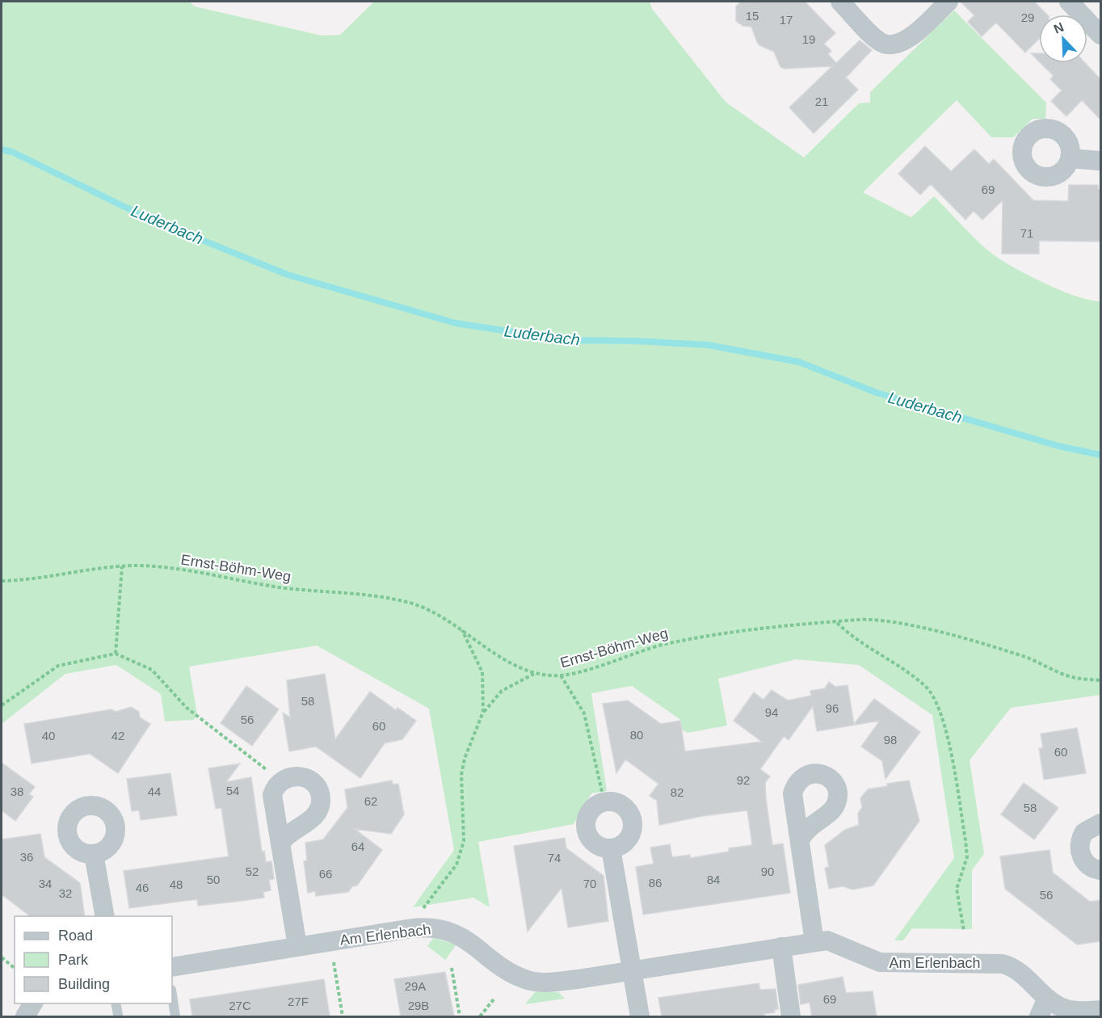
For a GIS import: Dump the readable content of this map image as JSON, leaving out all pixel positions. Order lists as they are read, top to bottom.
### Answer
{
  "streets": {
    "street": ["Am Erlenbach"],
    "path": ["Ernst-Böhm-Weg"]
  },
  "water": ["Luderbach"],
  "house_numbers": [
    "15",
    "29",
    "17",
    "19",
    "21",
    "69",
    "71",
    "58",
    "96",
    "94",
    "56",
    "60",
    "80",
    "40",
    "42",
    "98",
    "60",
    "92",
    "54",
    "38",
    "44",
    "82",
    "62",
    "58",
    "64",
    "36",
    "74",
    "52",
    "90",
    "66",
    "50",
    "84",
    "86",
    "34",
    "70",
    "48",
    "46",
    "32",
    "56",
    "29A",
    "69",
    "27F",
    "27C",
    "29B"
  ],
  "legend": ["Road", "Park", "Building"],
  "north": "top left"
}
